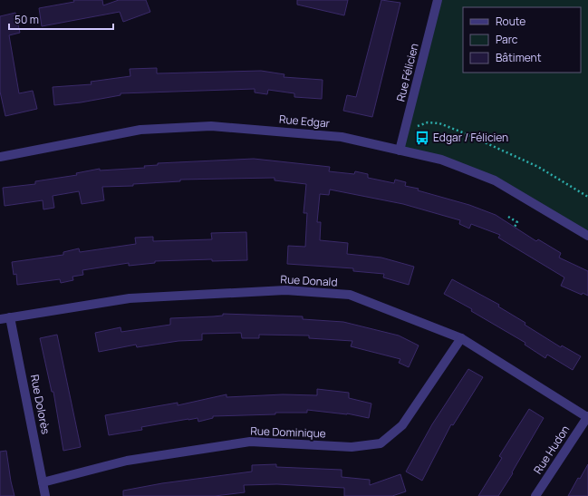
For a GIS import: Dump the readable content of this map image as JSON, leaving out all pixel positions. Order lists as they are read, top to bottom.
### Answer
{
  "streets": {
    "street": [
      "Rue Félicien",
      "Rue Edgar",
      "Rue Donald",
      "Rue Dolorès",
      "Rue Dominique",
      "Rue Hudon"
    ]
  },
  "crossings": [
    ["Rue Félicien", "Rue Edgar"],
    ["Rue Donald", "Rue Dolorès"],
    ["Rue Donald", "Rue Dominique"],
    ["Rue Donald", "Rue Hudon"],
    ["Rue Dolorès", "Rue Dominique"]
  ],
  "places": {
    "bus stop": ["Edgar / Félicien"]
  },
  "legend": ["Route", "Parc", "Bâtiment"],
  "scale_bar": "50 m"
}
